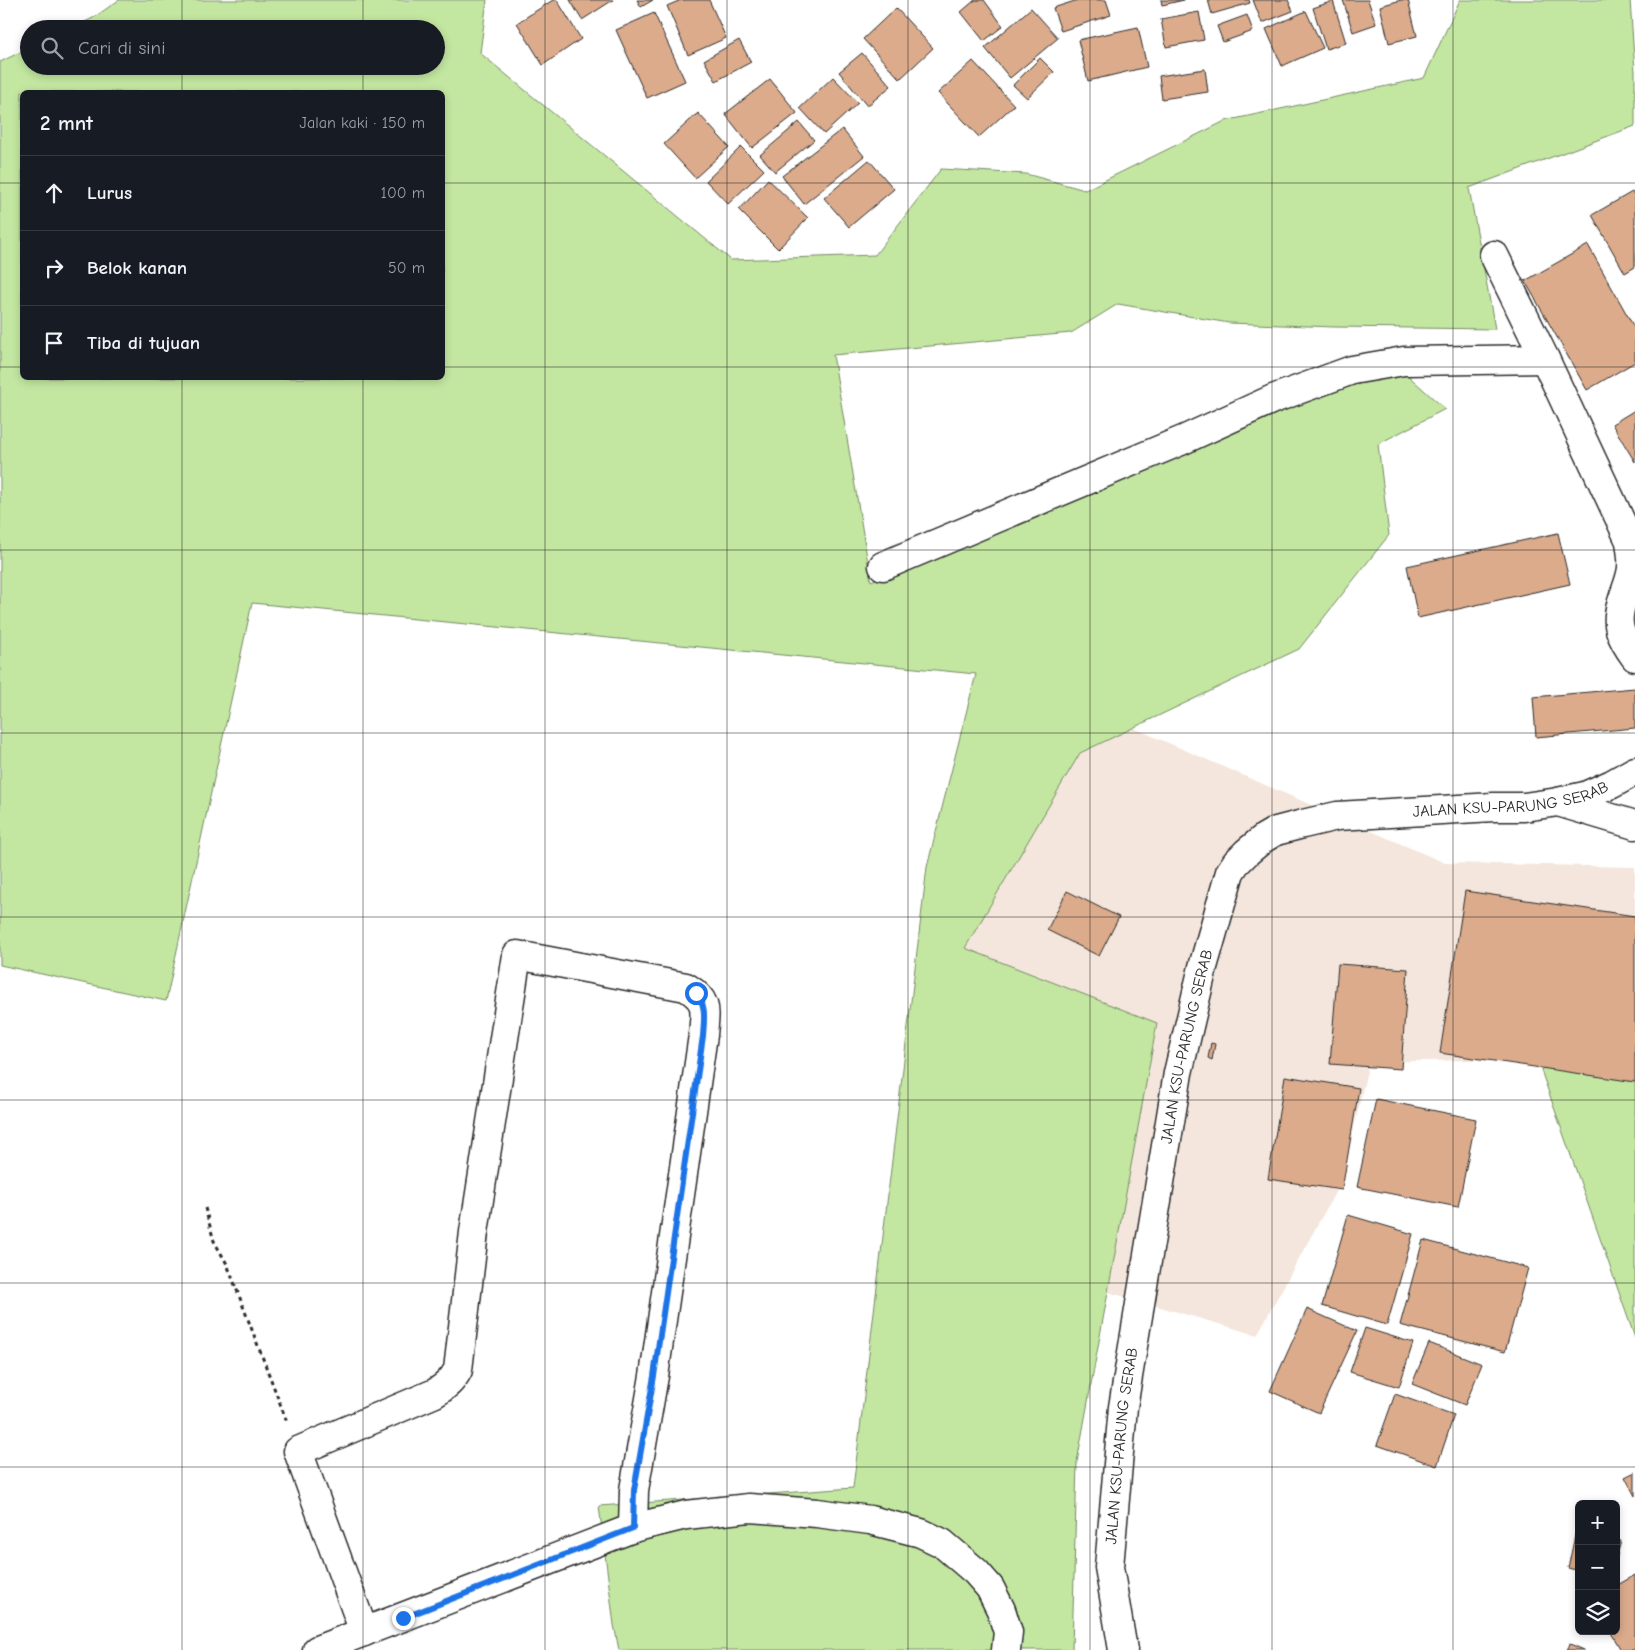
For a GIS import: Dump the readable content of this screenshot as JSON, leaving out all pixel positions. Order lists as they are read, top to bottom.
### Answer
{
  "streets": {
    "street": ["JALAN KSU-PARUNG SERAB"]
  },
  "page": {
    "search": "Cari di sini",
    "heading": ["2 mnt", "Jalan kaki · 150 m"],
    "list": [
      ["Lurus", "100 m"],
      ["Belok kanan", "50 m"],
      "Tiba di tujuan"
    ],
    "map_buttons": ["+", "−"]
  }
}
